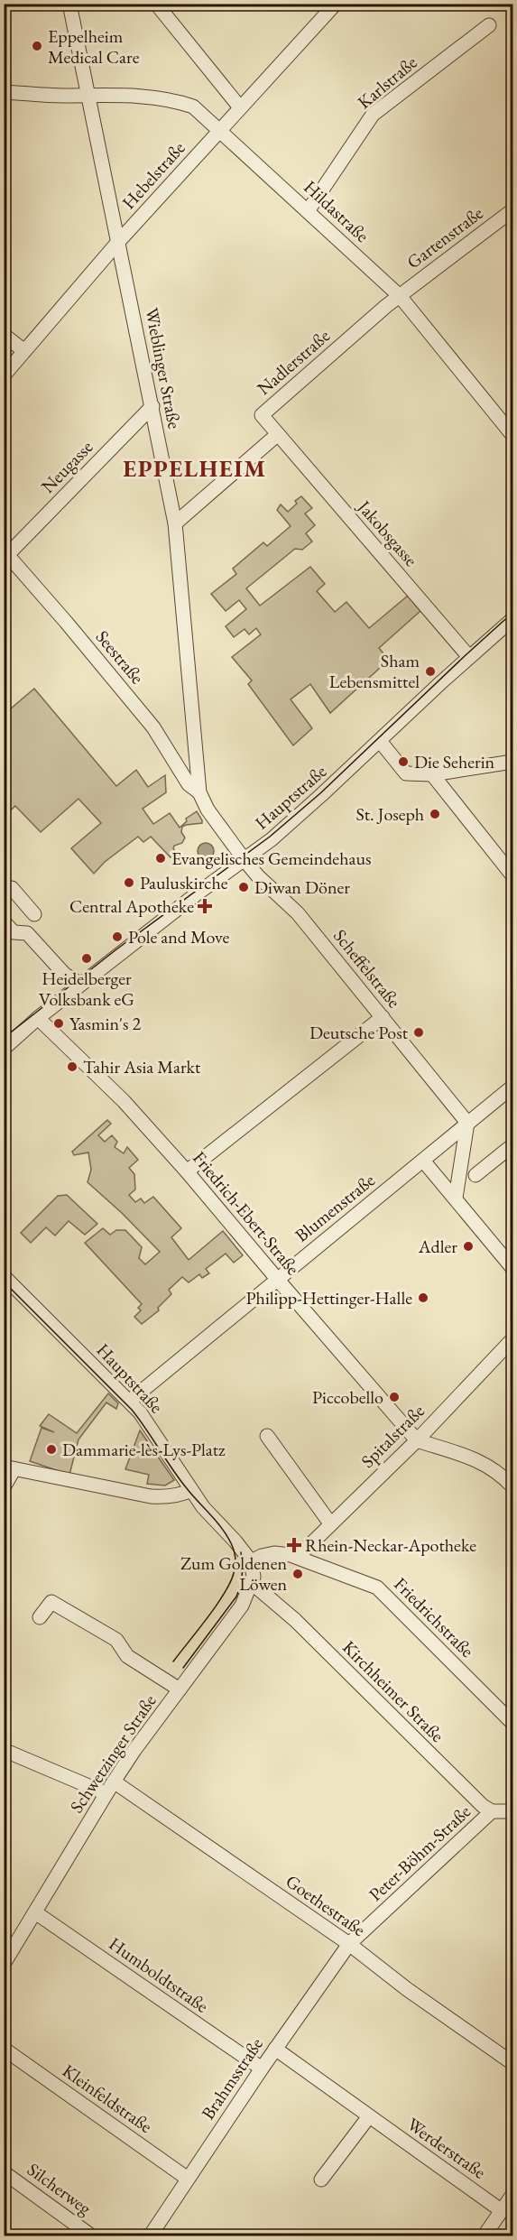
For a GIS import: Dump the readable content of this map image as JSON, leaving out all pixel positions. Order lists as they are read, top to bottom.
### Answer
{
  "streets": {
    "street": [
      "Karlstraße",
      "Hebelstraße",
      "Hildastraße",
      "Gartenstraße",
      "Nadlerstraße",
      "Wieblinger Straße",
      "Neugasse",
      "Jakobsgasse",
      "Seestraße",
      "Hauptstraße",
      "Scheffelstraße",
      "Blumenstraße",
      "Friedrich-Ebert-Straße",
      "Spitalstraße",
      "Friedrichstraße",
      "Kirchheimer Straße",
      "Schwetzinger Straße",
      "Peter-Böhm-Straße",
      "Goethestraße",
      "Humboldtstraße",
      "Brahmsstraße",
      "Kleinfeldstraße",
      "Werderstraße",
      "Silcherweg"
    ]
  },
  "crossings": [
    ["Karlstraße", "Hildastraße"],
    ["Hebelstraße", "Hildastraße"],
    ["Hebelstraße", "Wieblinger Straße"],
    ["Hildastraße", "Gartenstraße"],
    ["Hildastraße", "Nadlerstraße"],
    ["Hildastraße", "Wieblinger Straße"],
    ["Gartenstraße", "Nadlerstraße"],
    ["Nadlerstraße", "Jakobsgasse"],
    ["Wieblinger Straße", "Neugasse"],
    ["Wieblinger Straße", "Seestraße"],
    ["Wieblinger Straße", "Hauptstraße"],
    ["Wieblinger Straße", "Scheffelstraße"],
    ["Neugasse", "Seestraße"],
    ["Jakobsgasse", "Hauptstraße"],
    ["Hauptstraße", "Scheffelstraße"],
    ["Hauptstraße", "Blumenstraße"],
    ["Hauptstraße", "Friedrich-Ebert-Straße"],
    ["Hauptstraße", "Friedrichstraße"],
    ["Hauptstraße", "Schwetzinger Straße"],
    ["Scheffelstraße", "Blumenstraße"],
    ["Blumenstraße", "Friedrich-Ebert-Straße"],
    ["Friedrich-Ebert-Straße", "Spitalstraße"],
    ["Spitalstraße", "Friedrichstraße"],
    ["Friedrichstraße", "Schwetzinger Straße"],
    ["Kirchheimer Straße", "Schwetzinger Straße"],
    ["Kirchheimer Straße", "Peter-Böhm-Straße"],
    ["Schwetzinger Straße", "Goethestraße"],
    ["Schwetzinger Straße", "Humboldtstraße"],
    ["Peter-Böhm-Straße", "Goethestraße"],
    ["Peter-Böhm-Straße", "Brahmsstraße"],
    ["Goethestraße", "Brahmsstraße"],
    ["Humboldtstraße", "Brahmsstraße"],
    ["Brahmsstraße", "Kleinfeldstraße"],
    ["Brahmsstraße", "Werderstraße"]
  ],
  "districts": ["EPPELHEIM"],
  "places": {
    "other": [
      "Eppelheim Medical Care",
      "Sham Lebensmittel",
      "Die Seherin",
      "St. Joseph",
      "Evangelisches Gemeindehaus",
      "Pauluskirche",
      "Diwan Döner",
      "Pole and Move",
      "Heidelberger Volksbank eG",
      "Yasmin's 2",
      "Deutsche Post",
      "Tahir Asia Markt",
      "Adler",
      "Philipp-Hettinger-Halle",
      "Piccobello",
      "Dammarie-lès-Lys-Platz",
      "Zum Goldenen Löwen"
    ],
    "health": ["Central Apotheke", "Rhein-Neckar-Apotheke"]
  }
}
